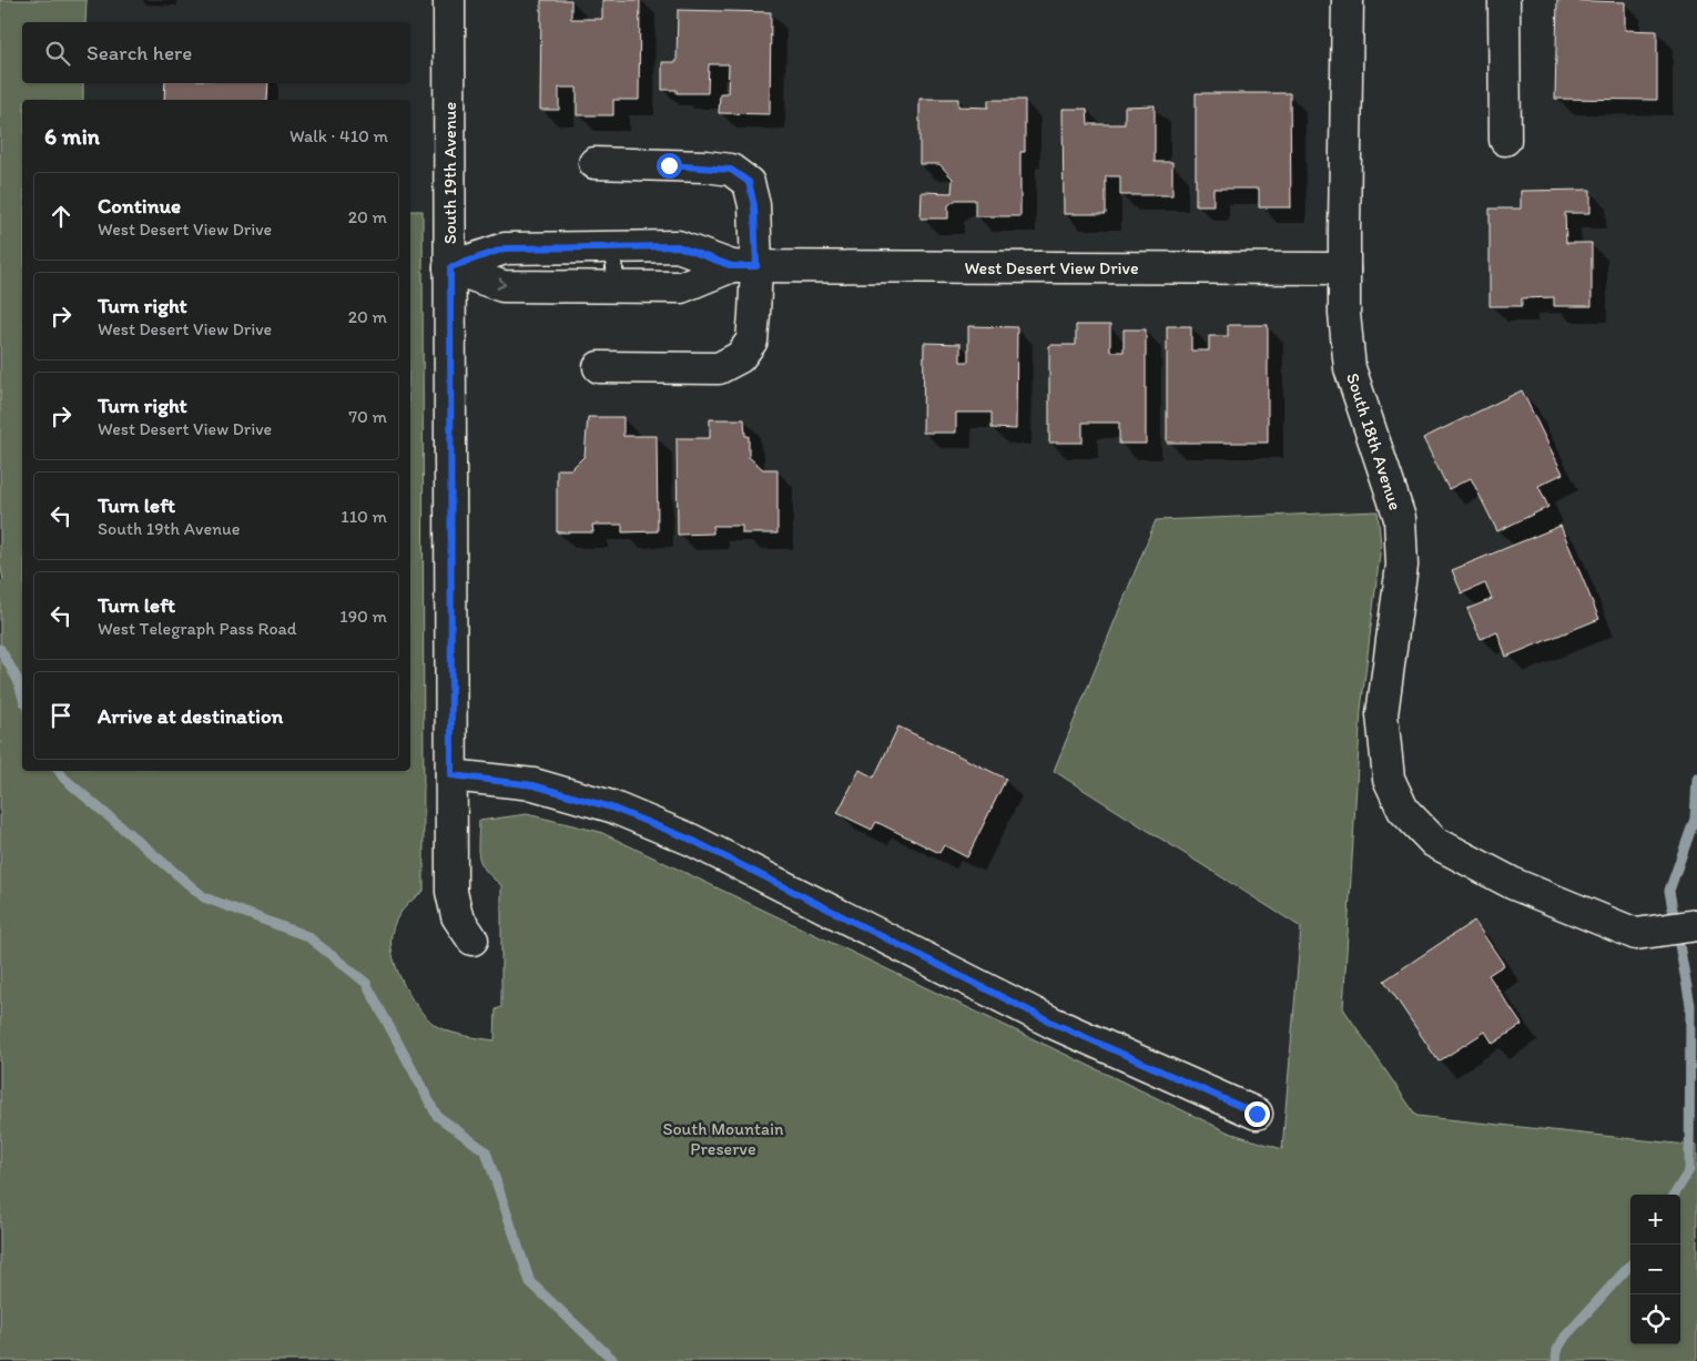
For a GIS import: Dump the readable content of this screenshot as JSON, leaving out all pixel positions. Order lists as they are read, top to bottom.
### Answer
{
  "streets": {
    "street": ["South 19th Avenue", "West Desert View Drive", "South 18th Avenue"]
  },
  "crossings": [
    ["South 19th Avenue", "West Desert View Drive"],
    ["West Desert View Drive", "South 18th Avenue"]
  ],
  "parks": ["South Mountain Preserve"],
  "page": {
    "search": "Search here",
    "heading": ["6 min", "Walk · 410 m"],
    "list": [
      ["Continue", "West Desert View Drive", "20 m"],
      ["Turn right", "West Desert View Drive", "20 m"],
      ["Turn right", "West Desert View Drive", "70 m"],
      ["Turn left", "South 19th Avenue", "110 m"],
      ["Turn left", "West Telegraph Pass Road", "190 m"],
      "Arrive at destination"
    ],
    "map_buttons": ["+", "−"]
  }
}
